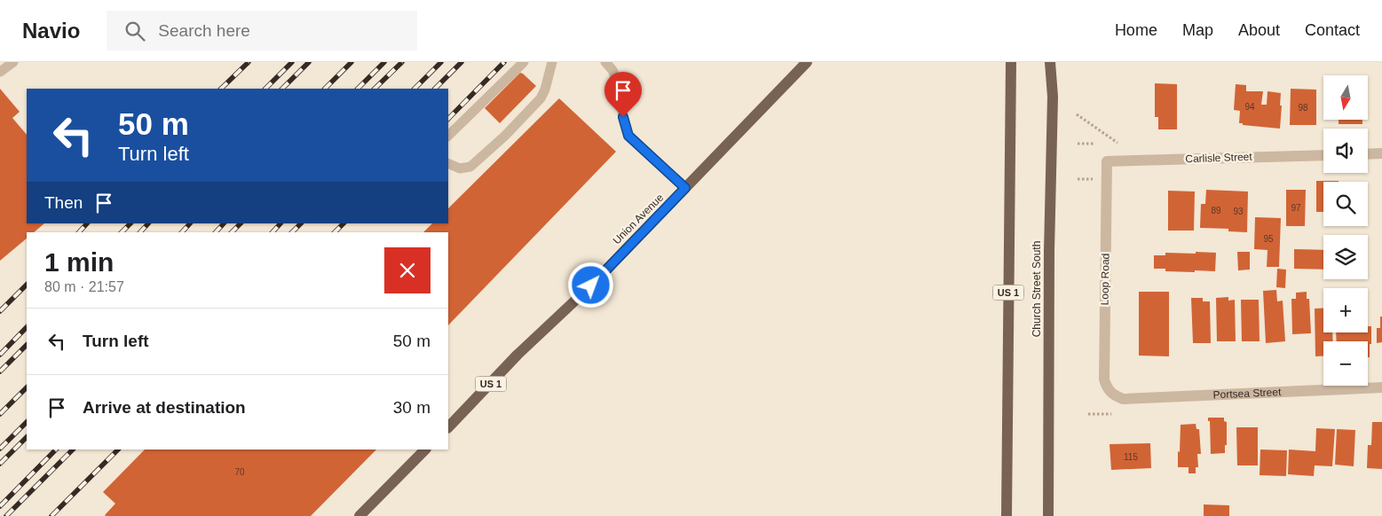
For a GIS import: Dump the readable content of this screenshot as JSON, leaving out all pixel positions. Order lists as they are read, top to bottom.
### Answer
{
  "streets": {
    "main road": ["Union Avenue", "Church Street South", "US 1"],
    "street": ["Carlisle Street", "Loop Road", "Portsea Street"]
  },
  "crossings": [
    ["Carlisle Street", "Loop Road"],
    ["Loop Road", "Portsea Street"]
  ],
  "house_numbers": [
    "94",
    "98",
    "97",
    "89",
    "93",
    "95",
    "115",
    "70"
  ],
  "north": "bottom",
  "page": {
    "header": "Navio",
    "search": "Search here",
    "nav": [
      "Home",
      "Map",
      "About",
      "Contact"
    ],
    "map_buttons": ["+", "−"],
    "turn": ["50 m", "Turn left"],
    "then": "Then",
    "heading": ["1 min", "80 m · 21:57"],
    "list": [
      {
        "name": "Turn left",
        "value": "50 m"
      },
      {
        "name": "Arrive at destination",
        "value": "30 m"
      }
    ]
  }
}
